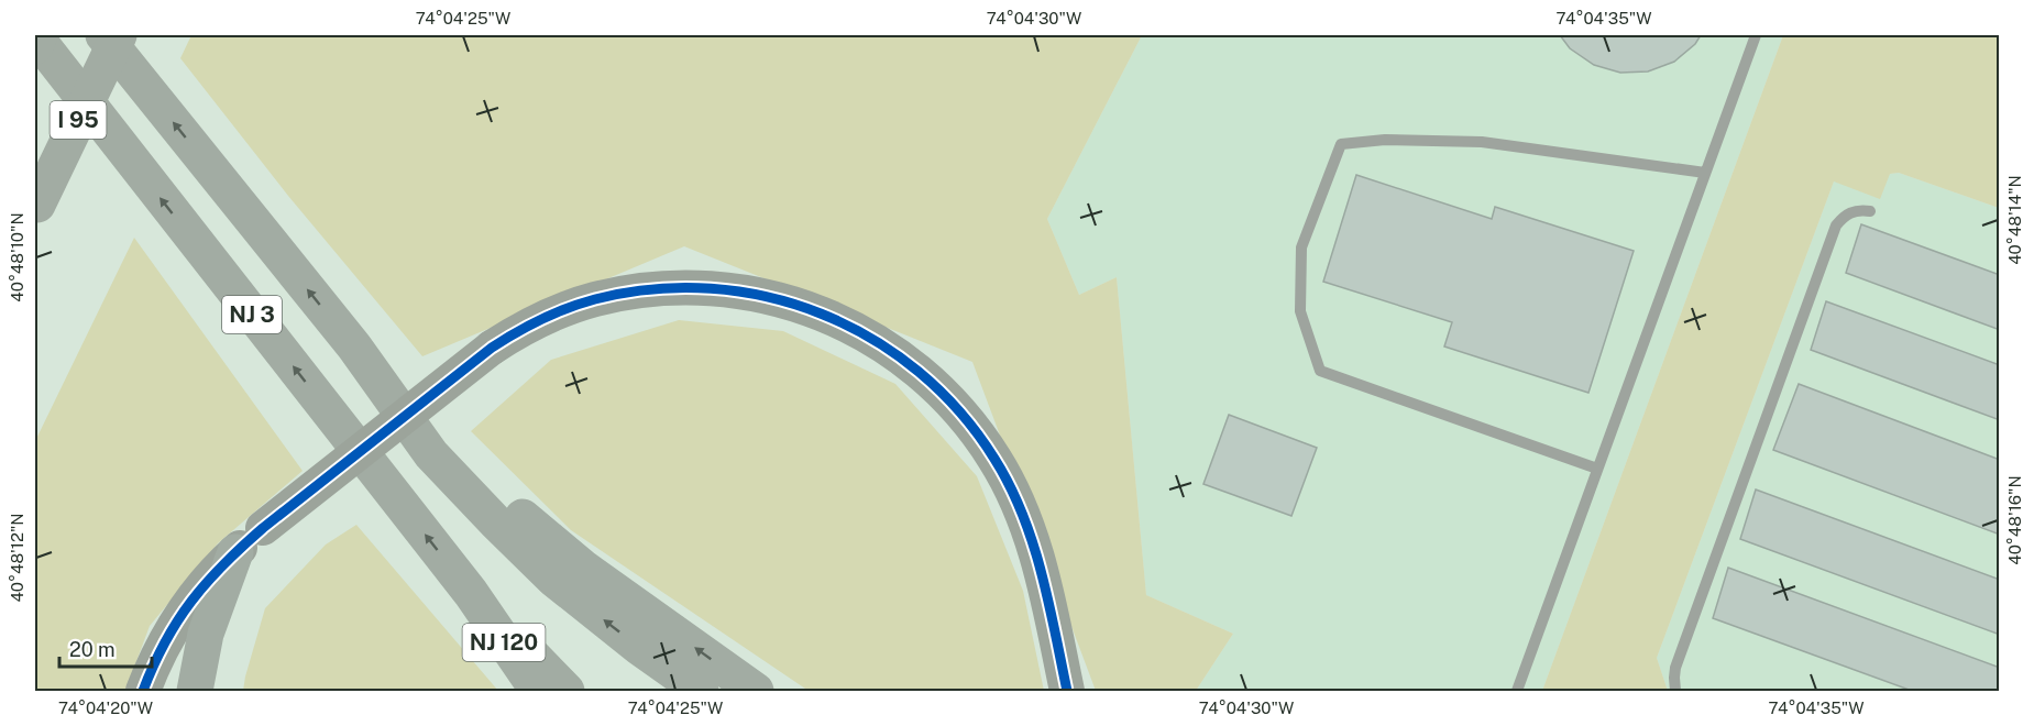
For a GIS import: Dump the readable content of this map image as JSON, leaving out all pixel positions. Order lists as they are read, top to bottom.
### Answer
{
  "streets": {
    "highway": ["I 95", "NJ 3", "NJ 120"]
  },
  "crossings": [
    ["NJ 3", "NJ 120"]
  ],
  "scale_bar": "20 m",
  "coordinates": [
    "74°04'25\"W",
    "74°04'30\"W",
    "74°04'35\"W",
    "40°48'14\"N",
    "40°48'10\"N",
    "40°48'16\"N",
    "40°48'12\"N",
    "74°04'20\"W"
  ]
}
